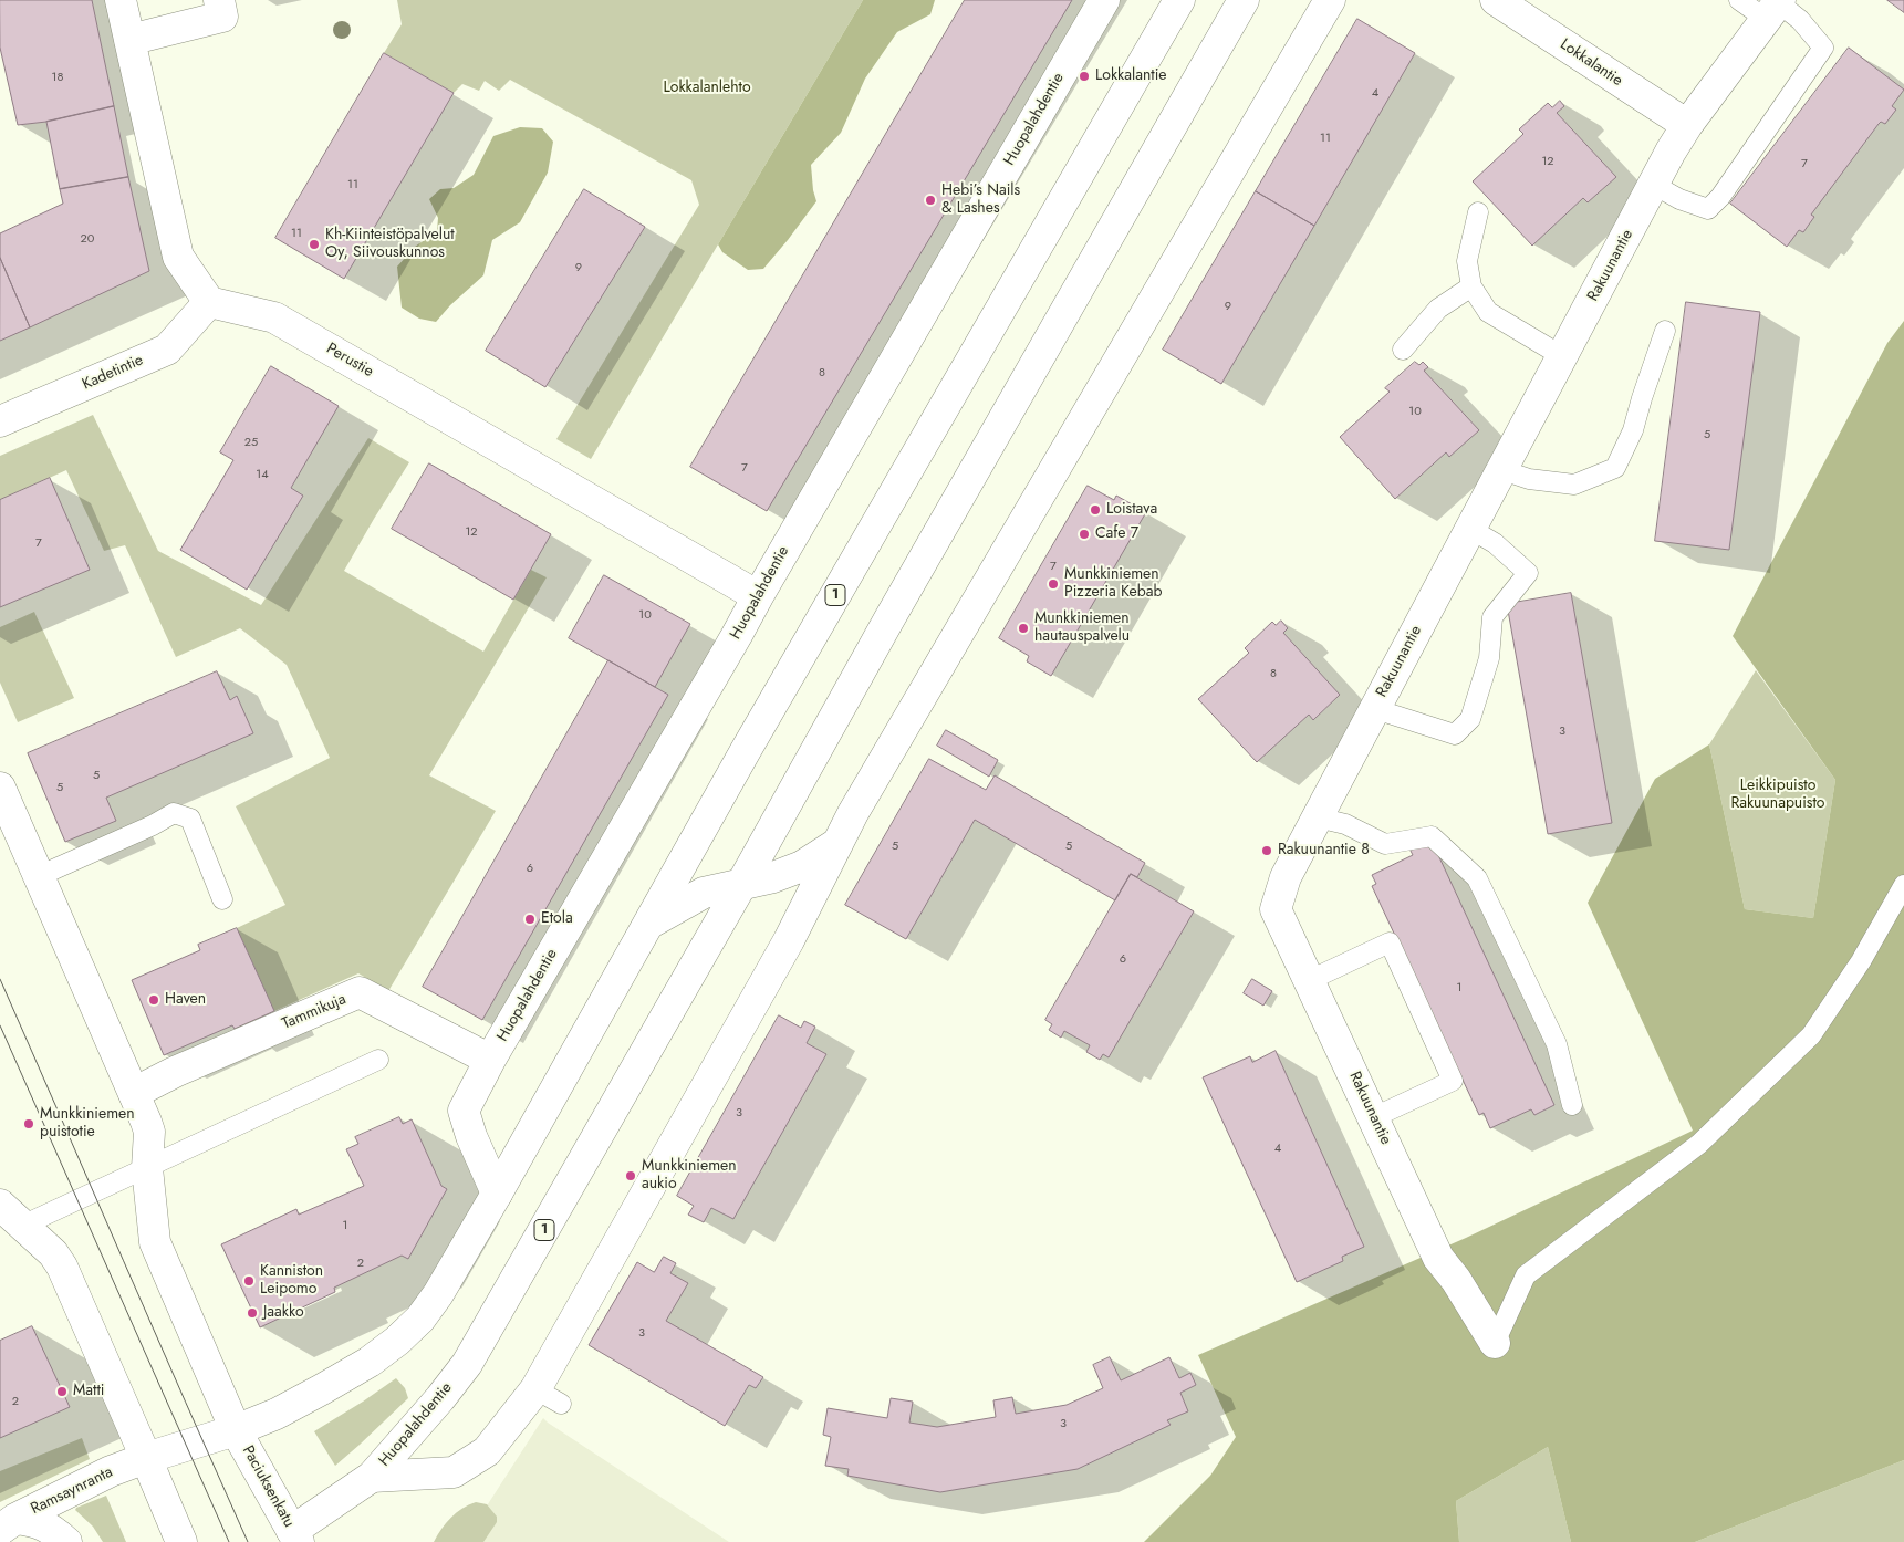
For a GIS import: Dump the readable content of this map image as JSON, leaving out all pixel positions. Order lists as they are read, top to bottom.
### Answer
{
  "streets": {
    "street": [
      "Lokkalantie",
      "Huopalahdentie",
      "Rakuunantie",
      "Perustie",
      "Kadetintie",
      "1",
      "Tammikuja",
      "Paciuksenkatu",
      "Ramsaynranta"
    ]
  },
  "crossings": [
    ["Lokkalantie", "Rakuunantie"],
    ["Huopalahdentie", "Perustie"],
    ["Huopalahdentie", "1"],
    ["Huopalahdentie", "Tammikuja"],
    ["Huopalahdentie", "Paciuksenkatu"],
    ["Perustie", "Kadetintie"],
    ["1", "Paciuksenkatu"]
  ],
  "parks": ["Lokkalanlehto", "Leikkipuisto Rakuunapuisto"],
  "places": [
    "Lokkalantie",
    "Hebi’s Nails & Lashes",
    "Kh-Kiinteistöpalvelut Oy, Siivouskunnos",
    "Loistava",
    "Cafe 7",
    "Munkkiniemen Pizzeria Kebab",
    "Munkkiniemen hautauspalvelu",
    "Rakuunantie 8",
    "Etola",
    "Haven",
    "Munkkiniemen puistotie",
    "Munkkiniemen aukio",
    "Kanniston Leipomo",
    "Jaakko",
    "Matti"
  ],
  "house_numbers": [
    "18",
    "4",
    "11",
    "12",
    "7",
    "11",
    "11",
    "20",
    "9",
    "9",
    "8",
    "10",
    "5",
    "25",
    "7",
    "14",
    "12",
    "7",
    "7",
    "10",
    "8",
    "3",
    "5",
    "5",
    "5",
    "5",
    "6",
    "6",
    "1",
    "3",
    "4",
    "1",
    "2",
    "3",
    "2",
    "3"
  ]
}
